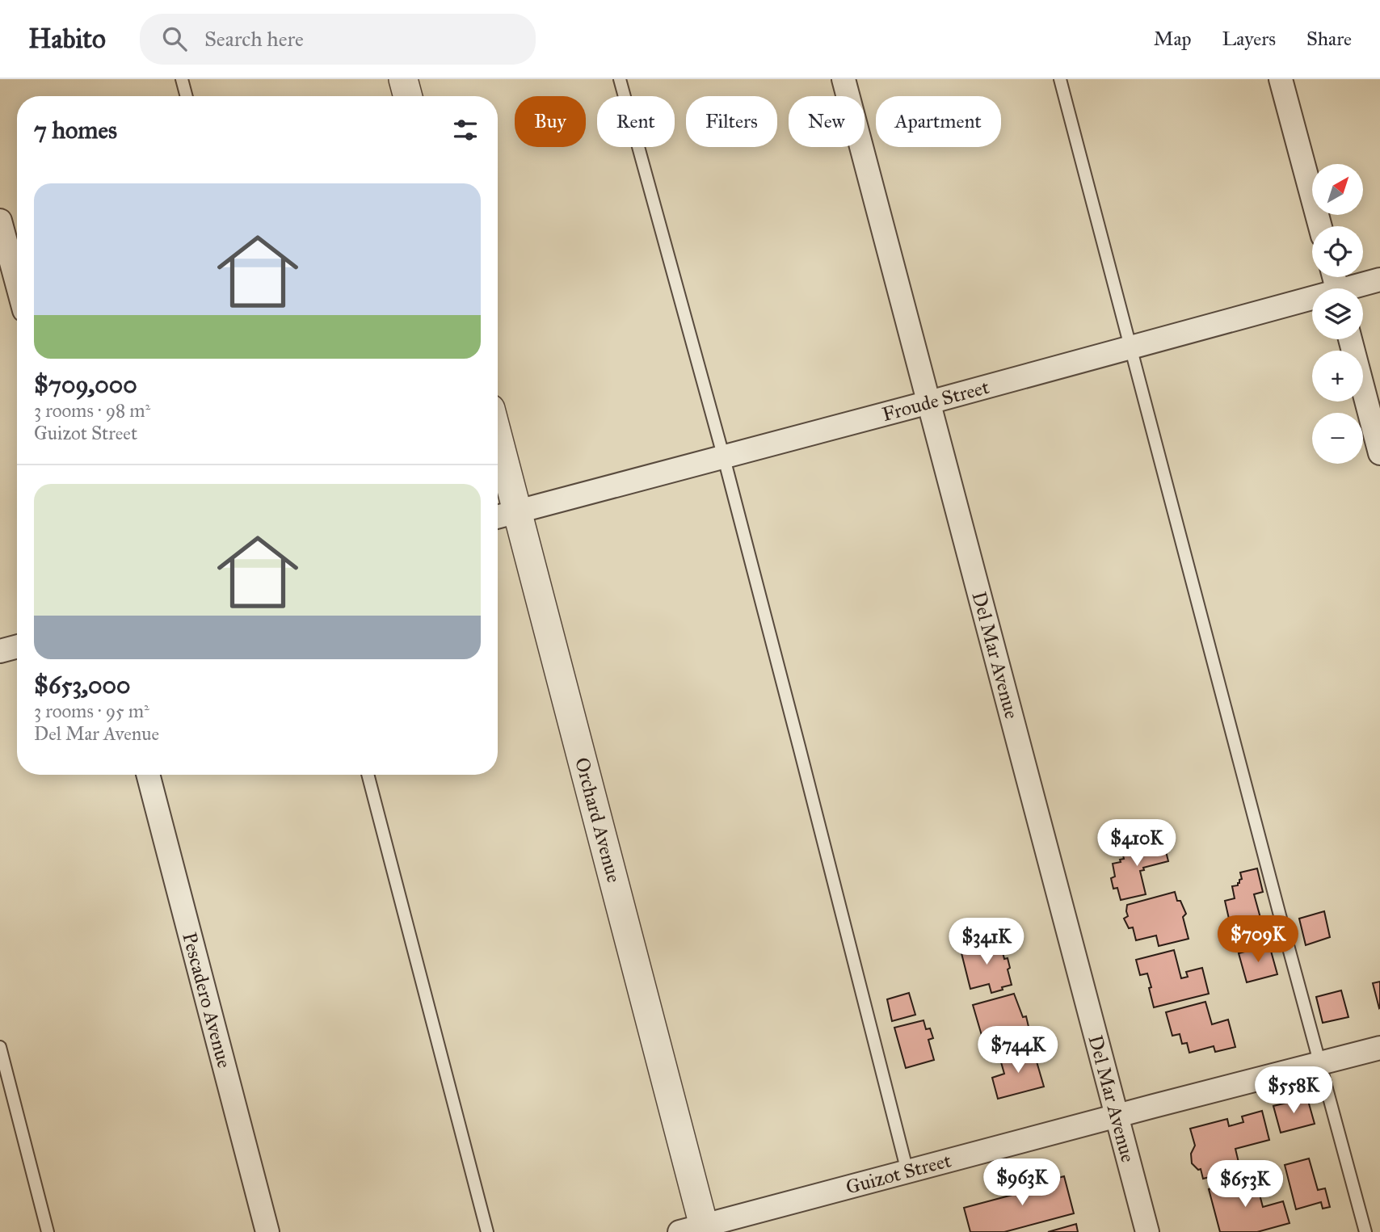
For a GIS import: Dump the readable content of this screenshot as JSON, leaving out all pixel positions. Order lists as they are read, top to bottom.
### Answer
{
  "streets": {
    "street": [
      "Froude Street",
      "Del Mar Avenue",
      "Orchard Avenue",
      "Pescadero Avenue",
      "Guizot Street"
    ]
  },
  "crossings": [
    ["Froude Street", "Del Mar Avenue"],
    ["Froude Street", "Orchard Avenue"],
    ["Del Mar Avenue", "Guizot Street"],
    ["Orchard Avenue", "Guizot Street"]
  ],
  "north": "top right",
  "page": {
    "header": "Habito",
    "search": "Search here",
    "nav": ["Map", "Layers", "Share"],
    "chip": [
      "Buy",
      "Rent",
      "Filters",
      "New",
      "Apartment"
    ],
    "heading": "7 homes",
    "map_buttons": ["+", "−"],
    "list": [
      {
        "name": "$709,000",
        "note": "3 rooms · 98 m² · Guizot Street"
      },
      {
        "name": "$653,000",
        "note": "3 rooms · 95 m² · Del Mar Avenue"
      }
    ],
    "price": [
      "$410K",
      "$709K",
      "$341K",
      "$744K",
      "$558K",
      "$963K",
      "$653K"
    ]
  }
}
